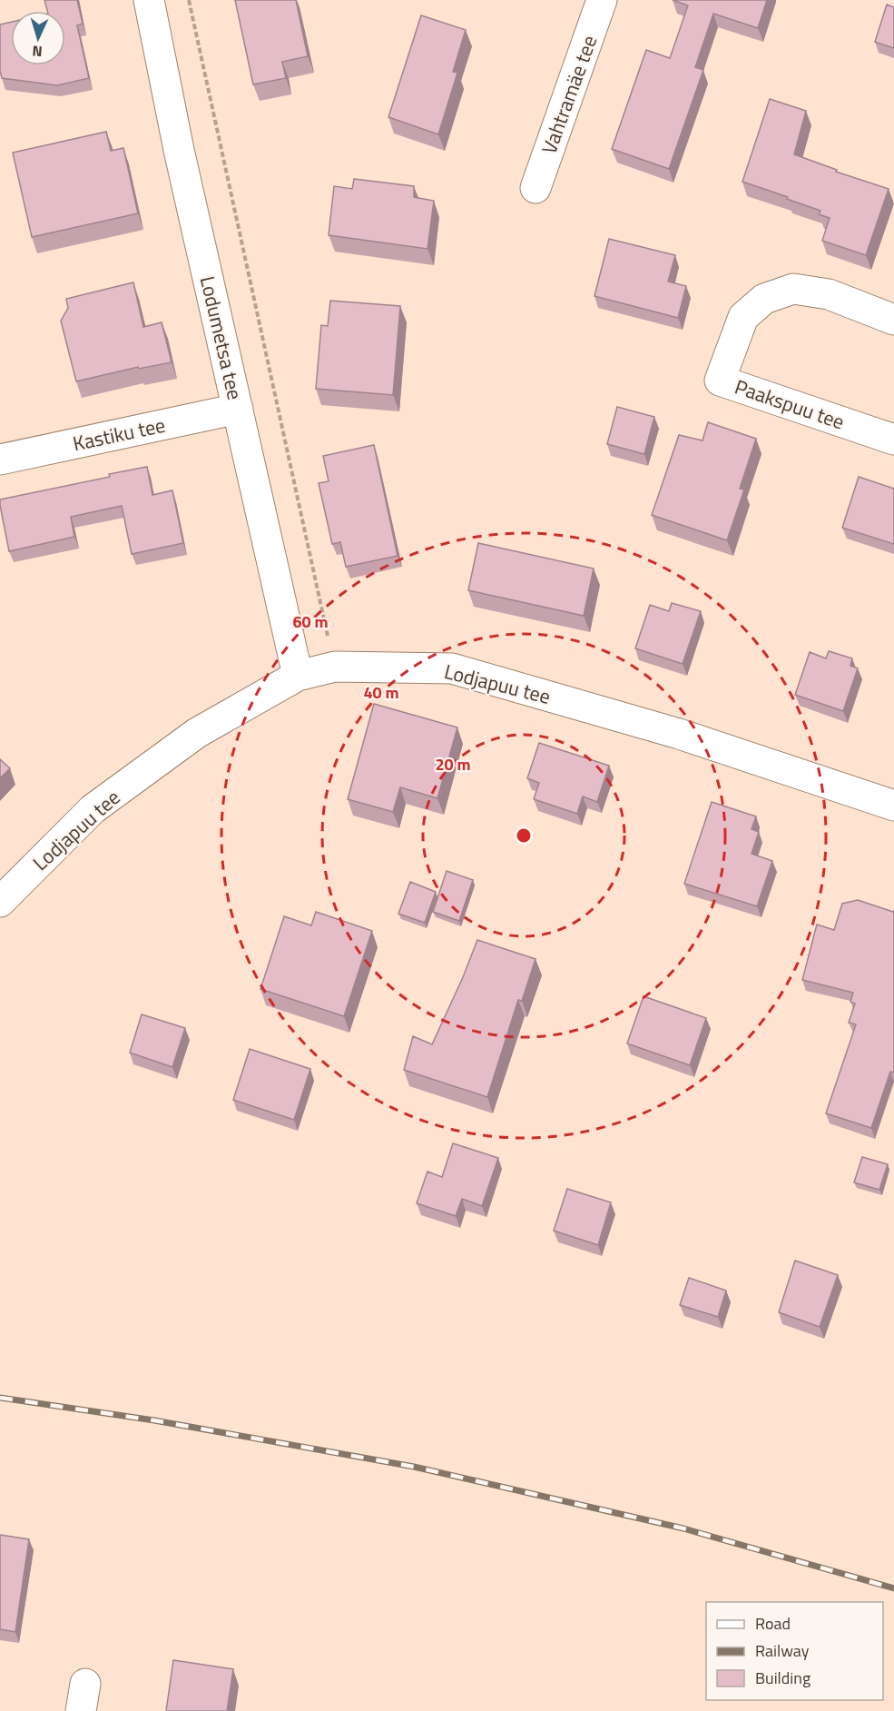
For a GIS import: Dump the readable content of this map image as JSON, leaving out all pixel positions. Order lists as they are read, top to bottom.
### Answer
{
  "streets": {
    "street": [
      "Vahtramäe tee",
      "Lodumetsa tee",
      "Paakspuu tee",
      "Kastiku tee",
      "Lodjapuu tee"
    ]
  },
  "crossings": [
    ["Lodumetsa tee", "Kastiku tee"],
    ["Lodumetsa tee", "Lodjapuu tee"]
  ],
  "legend": ["Road", "Railway", "Building"],
  "north": "bottom",
  "rings": ["60 m", "40 m", "20 m"]
}
